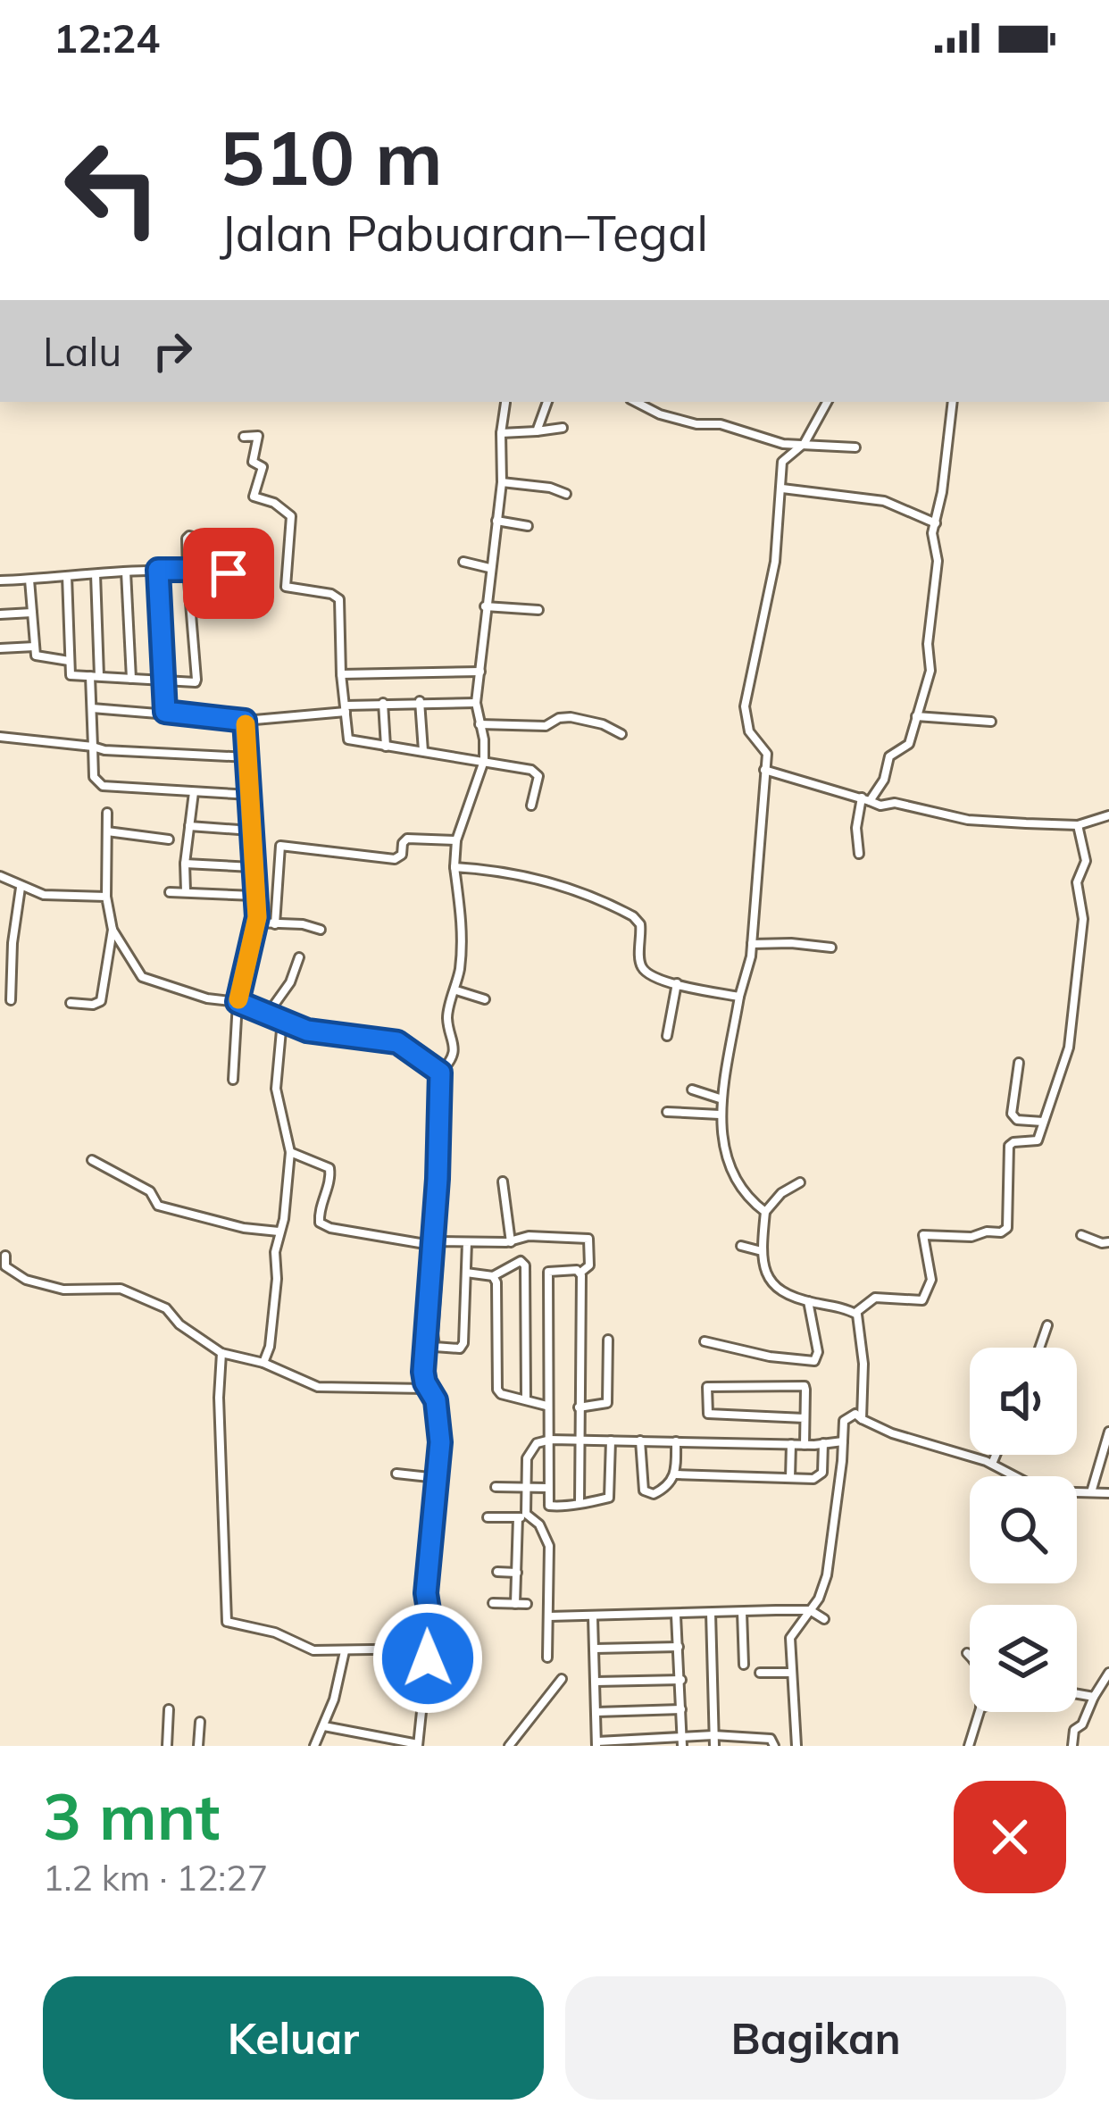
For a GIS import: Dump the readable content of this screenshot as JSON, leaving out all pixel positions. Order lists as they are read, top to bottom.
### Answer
{
  "page": {
    "status": "12:24",
    "turn": ["510 m", "Jalan Pabuaran–Tegal"],
    "then": "Lalu",
    "heading": ["3 mnt", "1.2 km · 12:27"],
    "buttons": ["Keluar", "Bagikan"]
  }
}
